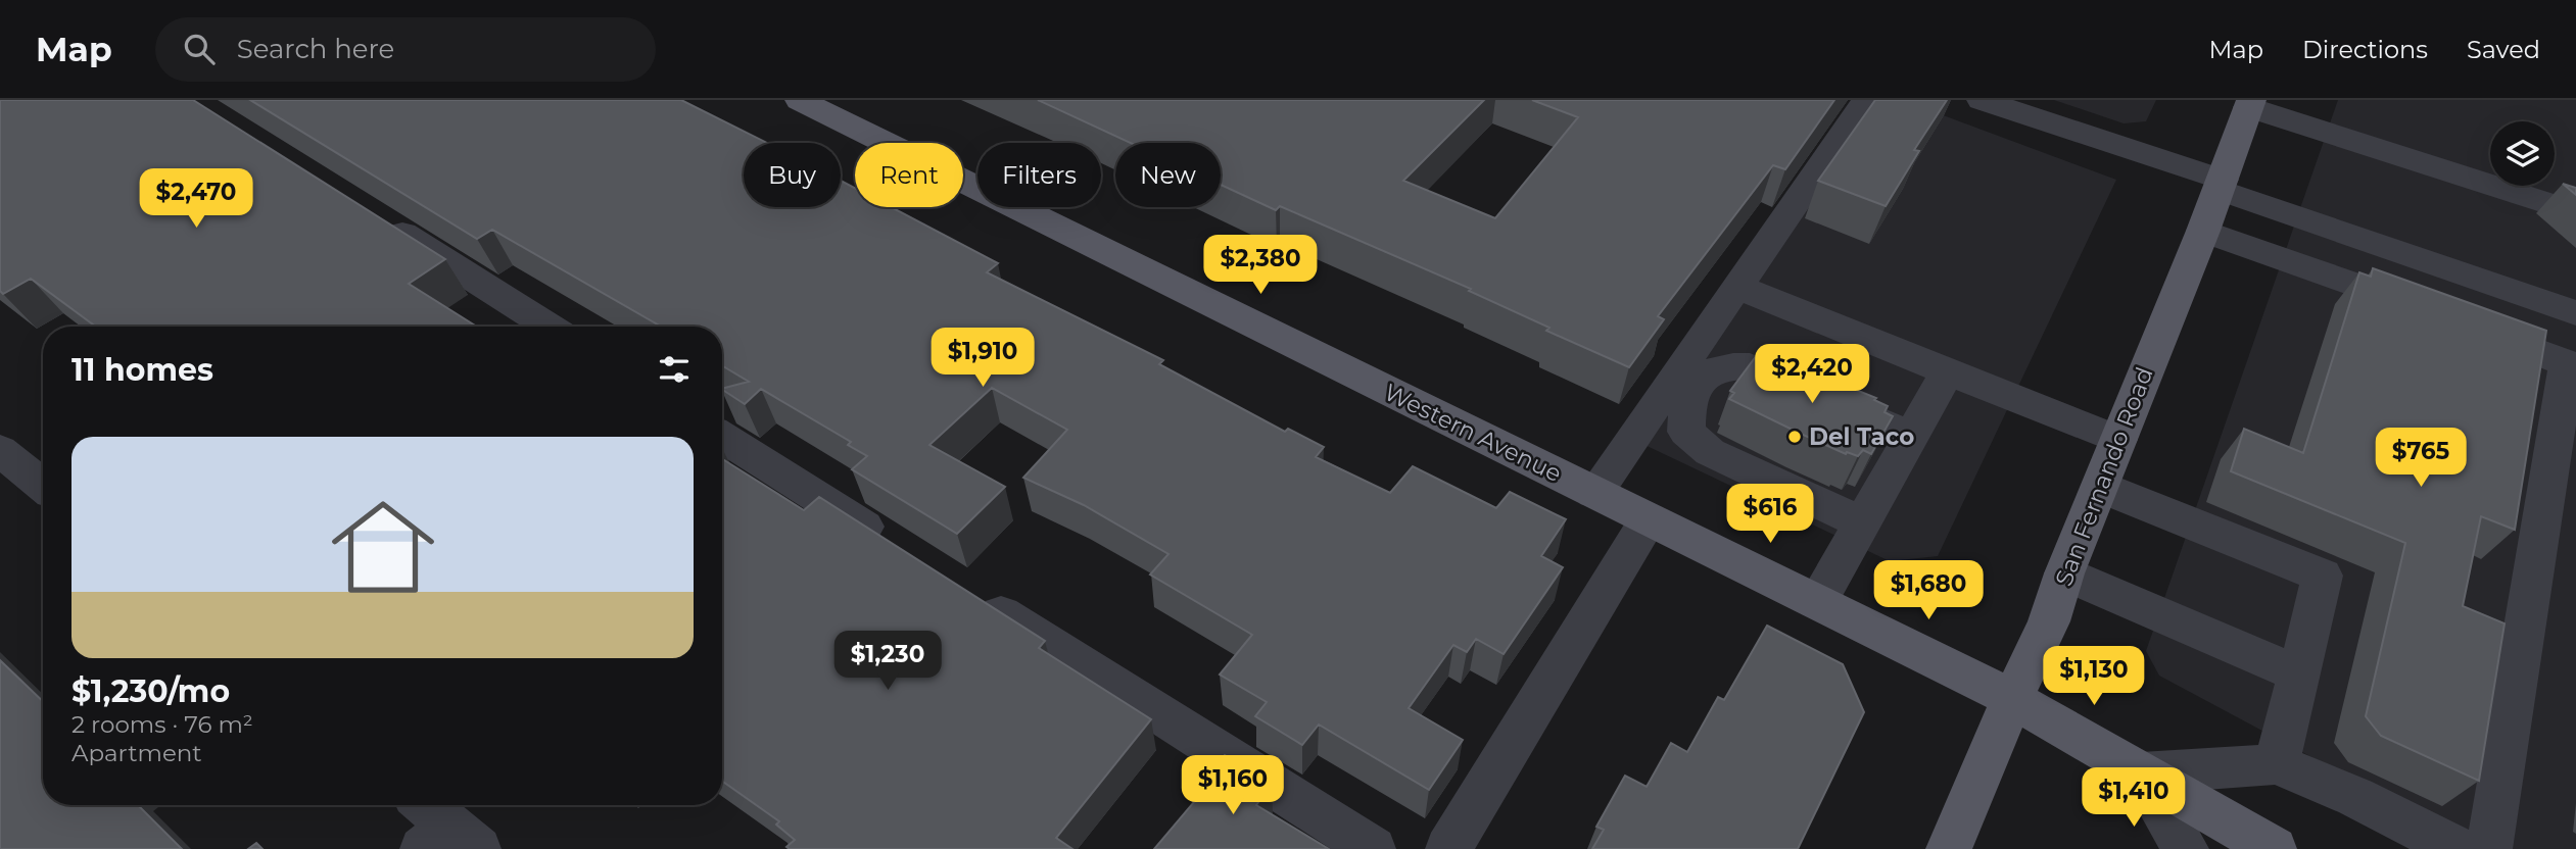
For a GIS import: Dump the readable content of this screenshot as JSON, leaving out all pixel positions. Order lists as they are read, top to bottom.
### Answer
{
  "streets": {
    "main road": ["Western Avenue", "San Fernando Road"]
  },
  "crossings": [
    ["Western Avenue", "San Fernando Road"]
  ],
  "places": ["Del Taco"],
  "page": {
    "header": "Map",
    "search": "Search here",
    "nav": ["Map", "Directions", "Saved"],
    "chip": [
      "Buy",
      "Rent",
      "Filters",
      "New"
    ],
    "price": [
      "$2,470",
      "$2,380",
      "$1,910",
      "$2,420",
      "$765",
      "$616",
      "$1,680",
      "$1,230",
      "$1,130",
      "$1,160",
      "$1,410"
    ],
    "heading": "11 homes",
    "list": [
      {
        "name": "$1,230/mo",
        "note": "2 rooms · 76 m² · Apartment"
      }
    ]
  }
}
